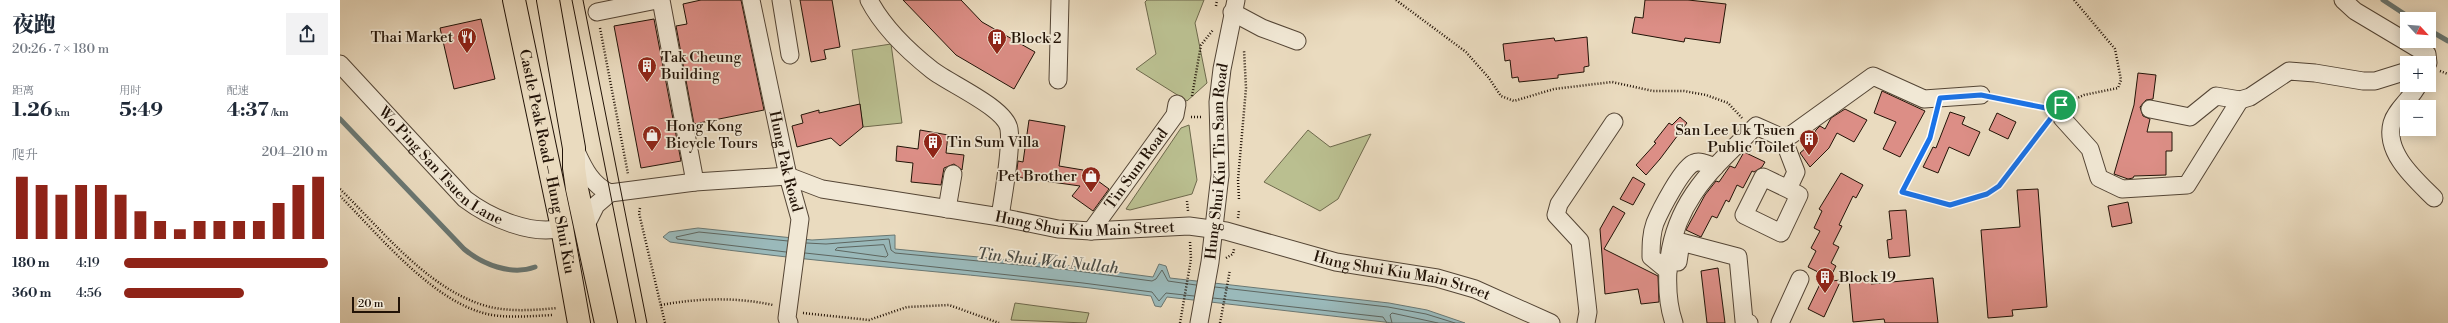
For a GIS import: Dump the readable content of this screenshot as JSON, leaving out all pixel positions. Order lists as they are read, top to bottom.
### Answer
{
  "streets": {
    "main road": ["Castle Peak Road – Hung Shui Kiu"],
    "street": [
      "Hung Pak Road",
      "Hung Shui Kiu Tin Sam Road",
      "Wo Ping San Tsuen Lane",
      "Tin Sum Road",
      "Hung Shui Kiu Main Street"
    ]
  },
  "crossings": [
    ["Castle Peak Road – Hung Shui Kiu", "Wo Ping San Tsuen Lane"],
    ["Hung Pak Road", "Hung Shui Kiu Main Street"],
    ["Hung Shui Kiu Tin Sam Road", "Hung Shui Kiu Main Street"],
    ["Tin Sum Road", "Hung Shui Kiu Main Street"]
  ],
  "water": ["Tin Shui Wai Nullah"],
  "places": {
    "restaurant": ["Thai Market"],
    "building": [
      "Block 2",
      "Tak Cheung Building",
      "San Lee Uk Tsuen Public Toilet",
      "Tin Sum Villa",
      "Block 19"
    ],
    "shop": ["Hong Kong Bicycle Tours", "Pet Brother"]
  },
  "scale_bar": "20 m",
  "north": "bottom right",
  "page": {
    "heading": ["夜跑", "20:26 · 7 × 180 m"],
    "map_buttons": ["+", "−"],
    "stats": [
      ["距离", "1.26 km"],
      ["用时", "5:49"],
      ["配速", "4:37 /km"]
    ],
    "chart": ["爬升", "204–210 m"],
    "list": [
      {
        "name": "180 m",
        "note": "4:19"
      },
      {
        "name": "360 m",
        "note": "4:56"
      }
    ],
    "scale": "20 m"
  }
}
